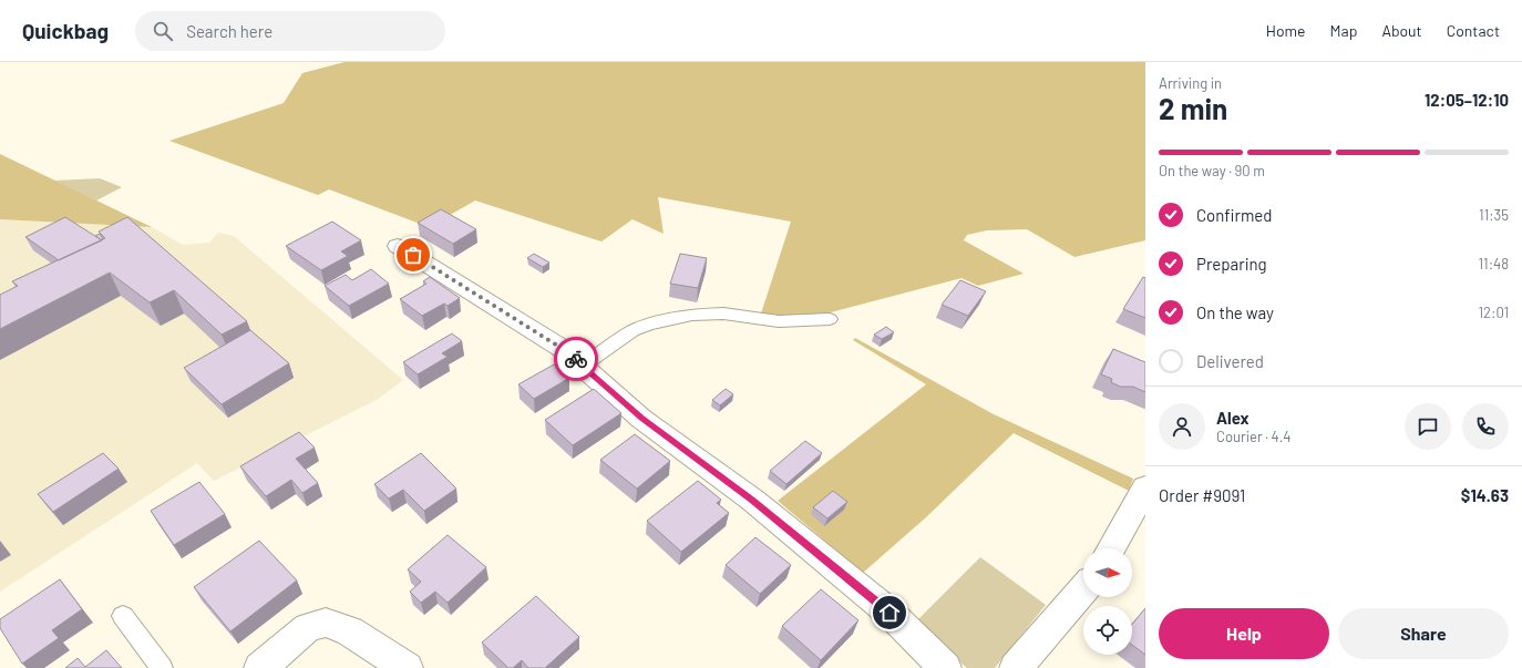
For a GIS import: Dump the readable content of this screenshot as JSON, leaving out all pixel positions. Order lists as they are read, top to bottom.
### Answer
{
  "north": "right",
  "page": {
    "header": "Quickbag",
    "search": "Search here",
    "nav": [
      "Home",
      "Map",
      "About",
      "Contact"
    ],
    "heading": ["2 min", "Arriving in", "12:05–12:10"],
    "panel": [
      "Alex",
      "Courier · 4.4",
      "Order #9091",
      "$14.63"
    ],
    "bar": "On the way · 90 m",
    "list": [
      ["Confirmed", "11:35"],
      ["Preparing", "11:48"],
      ["On the way", "12:01"],
      "Delivered"
    ],
    "buttons": ["Help", "Share"]
  }
}
